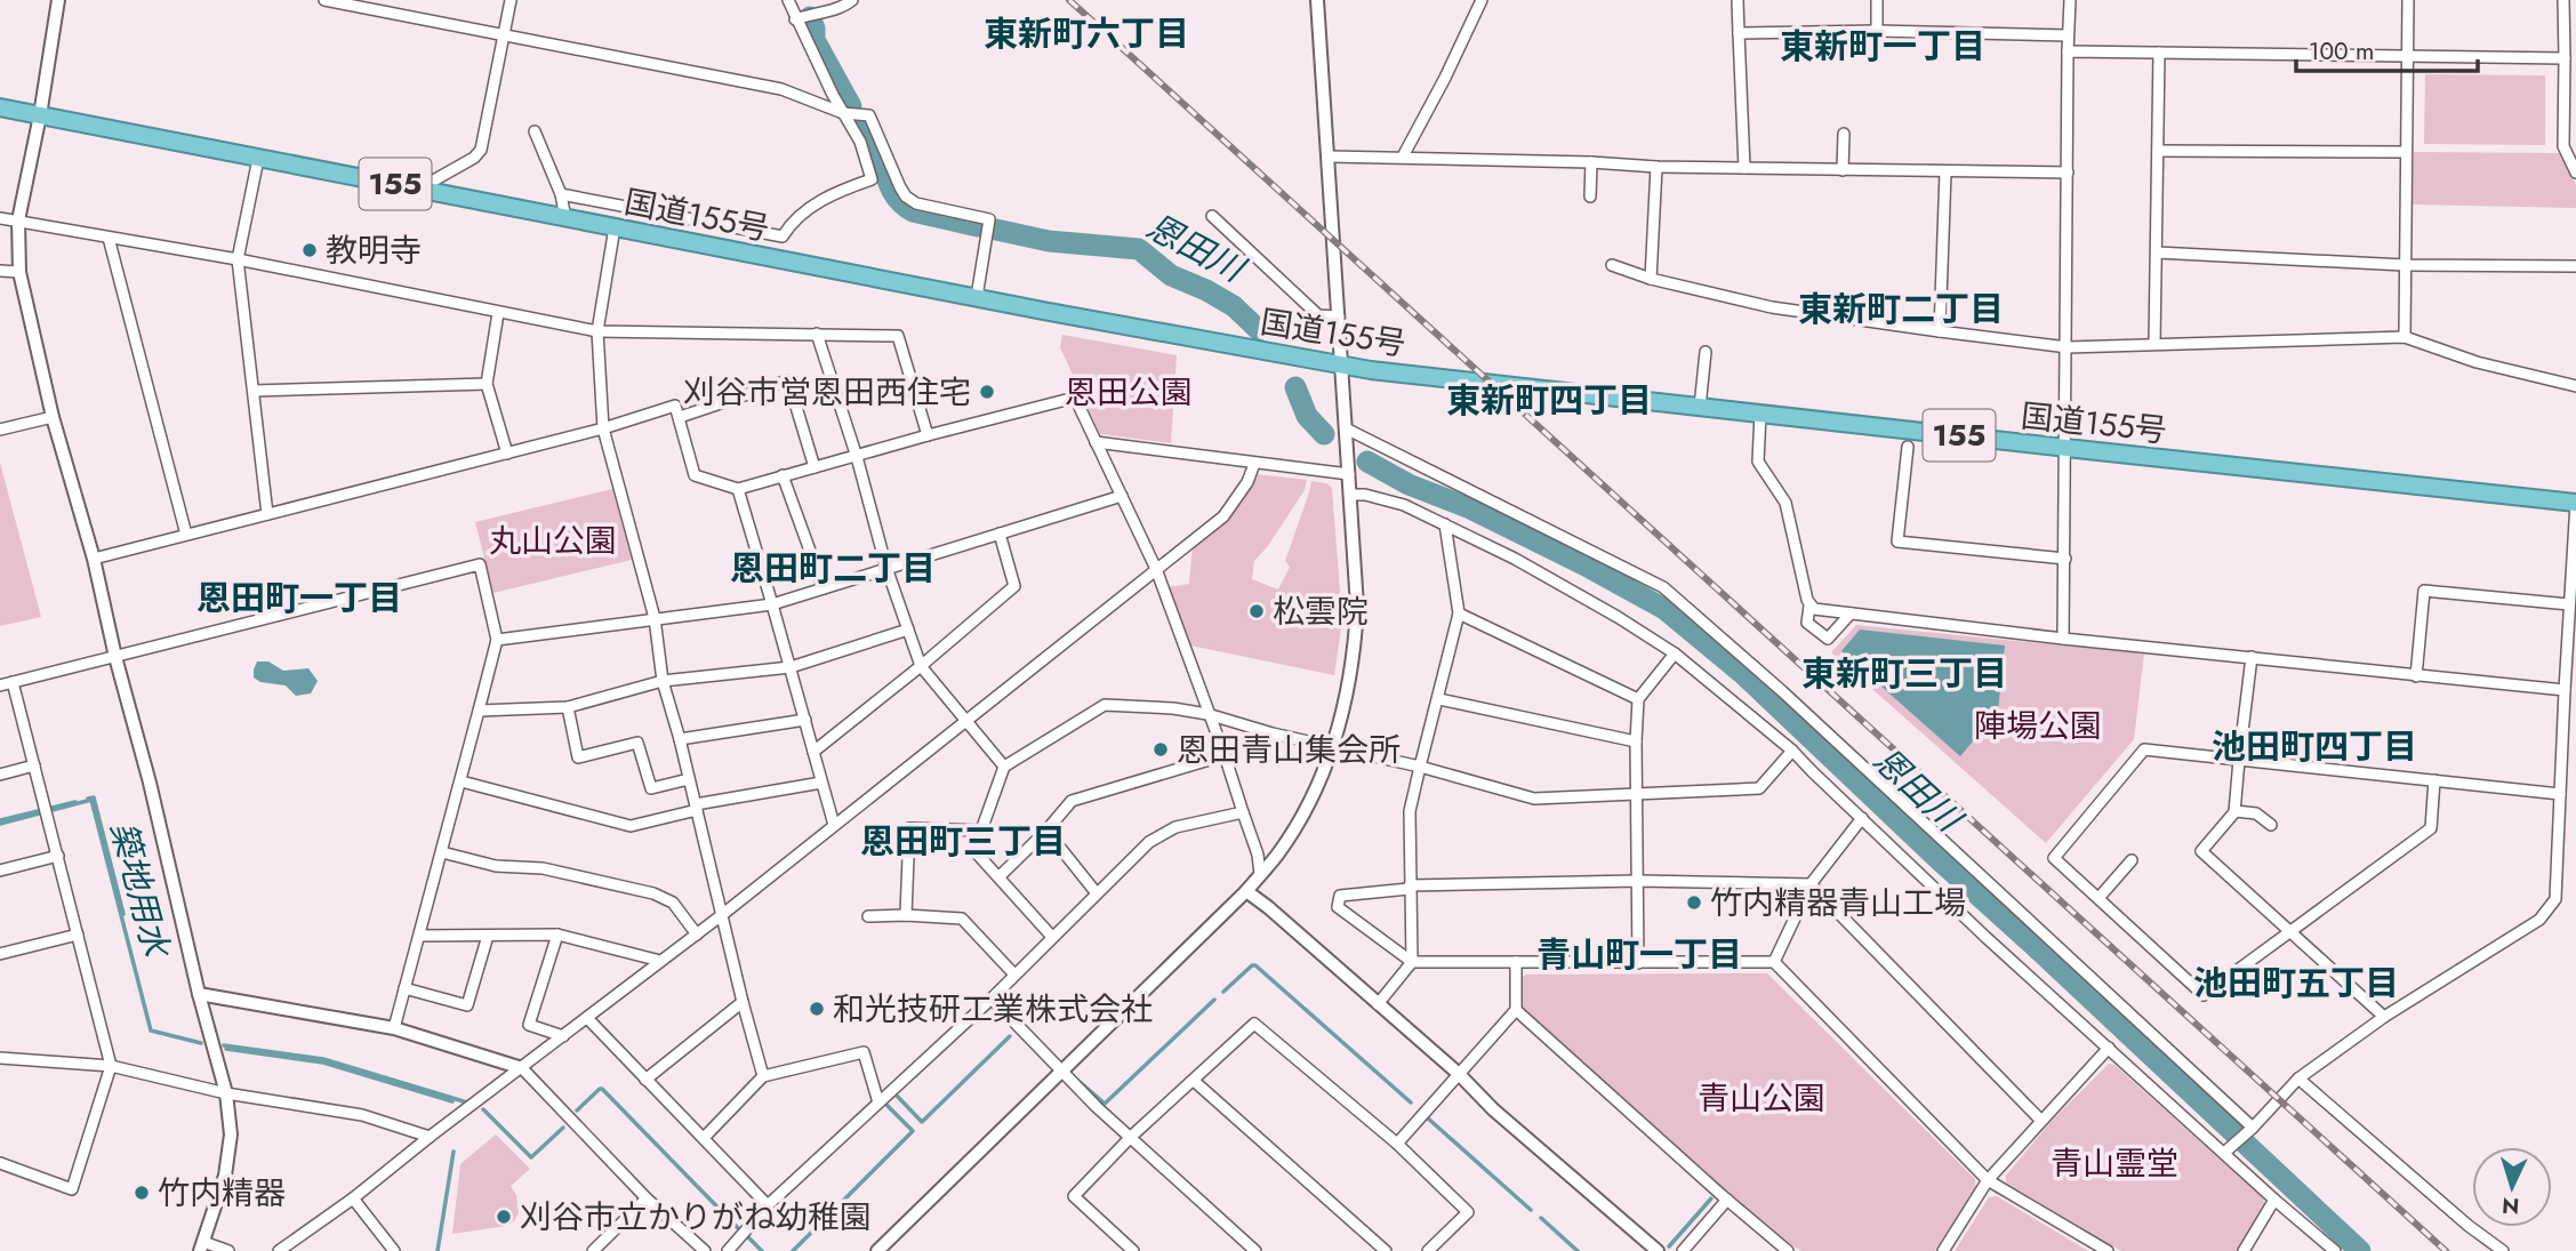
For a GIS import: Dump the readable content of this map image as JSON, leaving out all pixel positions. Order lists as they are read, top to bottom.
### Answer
{
  "streets": {
    "highway": ["155", "国道155号"]
  },
  "districts": [
    "東新町六丁目",
    "東新町一丁目",
    "東新町二丁目",
    "東新町四丁目",
    "恩田町二丁目",
    "恩田町一丁目",
    "東新町三丁目",
    "池田町四丁目",
    "恩田町三丁目",
    "青山町一丁目",
    "池田町五丁目"
  ],
  "water": ["恩田川", "築地用水"],
  "parks": [
    "恩田公園",
    "丸山公園",
    "陣場公園",
    "青山公園",
    "青山霊堂"
  ],
  "places": [
    "教明寺",
    "刈谷市営恩田西住宅",
    "松雲院",
    "恩田青山集会所",
    "竹内精器青山工場",
    "和光技研工業株式会社",
    "竹内精器",
    "刈谷市立かりがね幼稚園"
  ],
  "scale_bar": "100 m",
  "north": "bottom"
}
